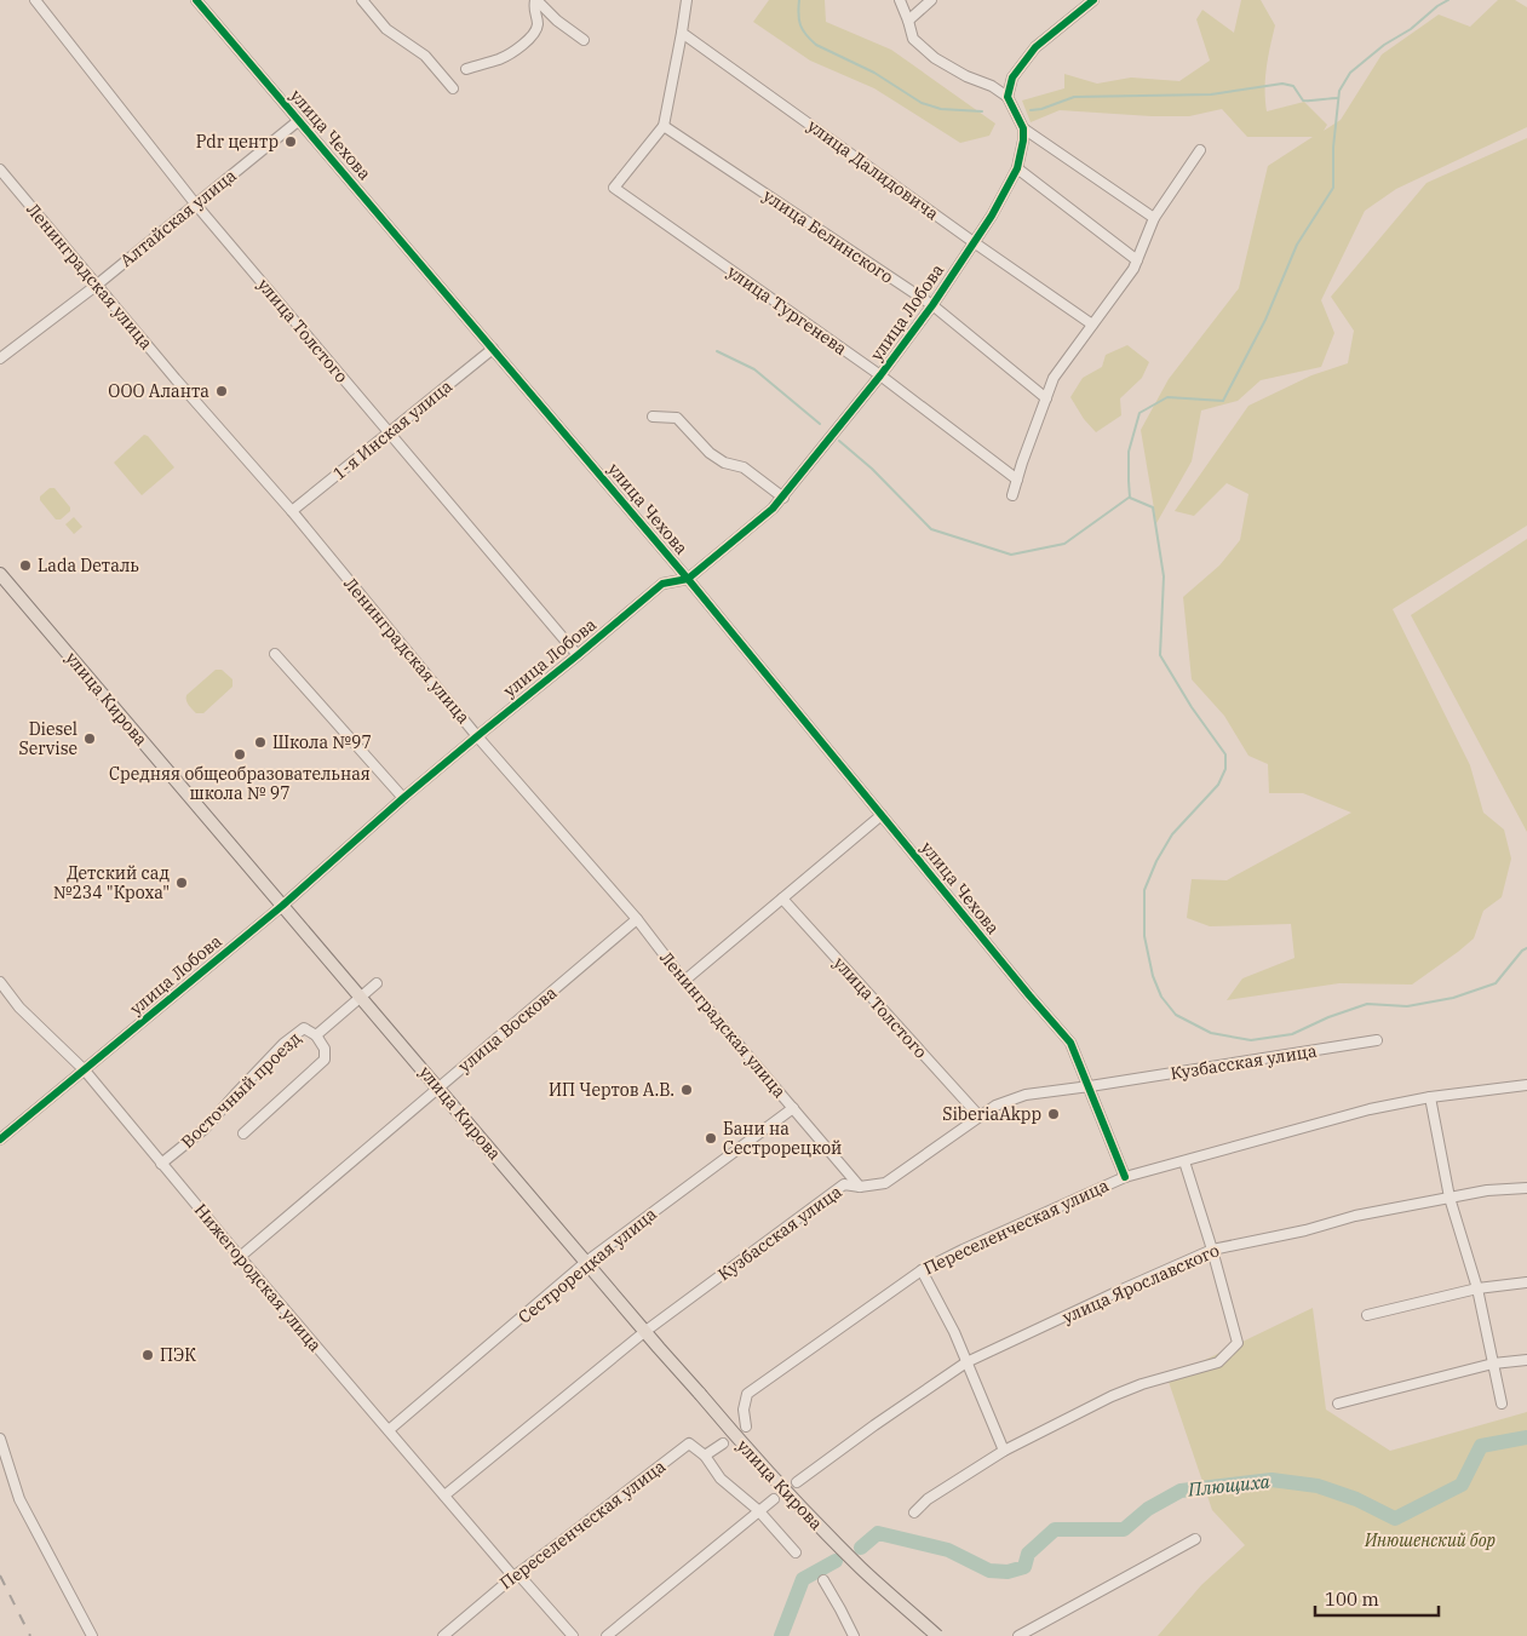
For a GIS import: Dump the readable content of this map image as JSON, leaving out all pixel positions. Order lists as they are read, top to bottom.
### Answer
{
  "streets": {
    "main road": ["улица Кирова"],
    "street": [
      "улица Чехова",
      "улица Далидовича",
      "Алтайская улица",
      "улица Белинского",
      "Ленинградская улица",
      "улица Тургенева",
      "улица Лобова",
      "улица Толстого",
      "1-я Инская улица",
      "улица Воскова",
      "Кузбасская улица",
      "Восточный проезд",
      "Переселенческая улица",
      "Сестрорецкая улица",
      "Нижегородская улица",
      "улица Ярославского"
    ]
  },
  "crossings": [
    ["улица Чехова", "Алтайская улица"],
    ["улица Чехова", "улица Лобова"],
    ["улица Чехова", "1-я Инская улица"],
    ["улица Чехова", "Кузбасская улица"],
    ["улица Чехова", "Переселенческая улица"],
    ["улица Далидовича", "улица Лобова"],
    ["Алтайская улица", "Ленинградская улица"],
    ["Алтайская улица", "улица Толстого"],
    ["улица Белинского", "улица Тургенева"],
    ["улица Белинского", "улица Лобова"],
    ["Ленинградская улица", "улица Лобова"],
    ["Ленинградская улица", "1-я Инская улица"],
    ["Ленинградская улица", "улица Воскова"],
    ["Ленинградская улица", "Кузбасская улица"],
    ["Ленинградская улица", "Сестрорецкая улица"],
    ["улица Тургенева", "улица Лобова"],
    ["улица Лобова", "улица Толстого"],
    ["улица Лобова", "улица Кирова"],
    ["улица Лобова", "Нижегородская улица"],
    ["улица Толстого", "1-я Инская улица"],
    ["улица Толстого", "Кузбасская улица"],
    ["улица Кирова", "улица Воскова"],
    ["улица Кирова", "Кузбасская улица"],
    ["улица Кирова", "Восточный проезд"],
    ["улица Кирова", "Сестрорецкая улица"],
    ["улица Воскова", "Нижегородская улица"],
    ["Кузбасская улица", "Нижегородская улица"],
    ["Восточный проезд", "Нижегородская улица"],
    ["Переселенческая улица", "Нижегородская улица"],
    ["Сестрорецкая улица", "Нижегородская улица"]
  ],
  "water": ["Плющиха"],
  "parks": ["Инюшенский бор"],
  "places": [
    "Pdr центр",
    "ООО Аланта",
    "Lada Dеталь",
    "Diesel Servise",
    "Школа №97",
    "Средняя общеобразовательная школа № 97",
    "Детский сад №234 \"Кроха\"",
    "ИП Чертов А.В.",
    "SiberiaAkpp",
    "Бани на Сестрорецкой",
    "ПЭК"
  ],
  "scale_bar": "100 m"
}
